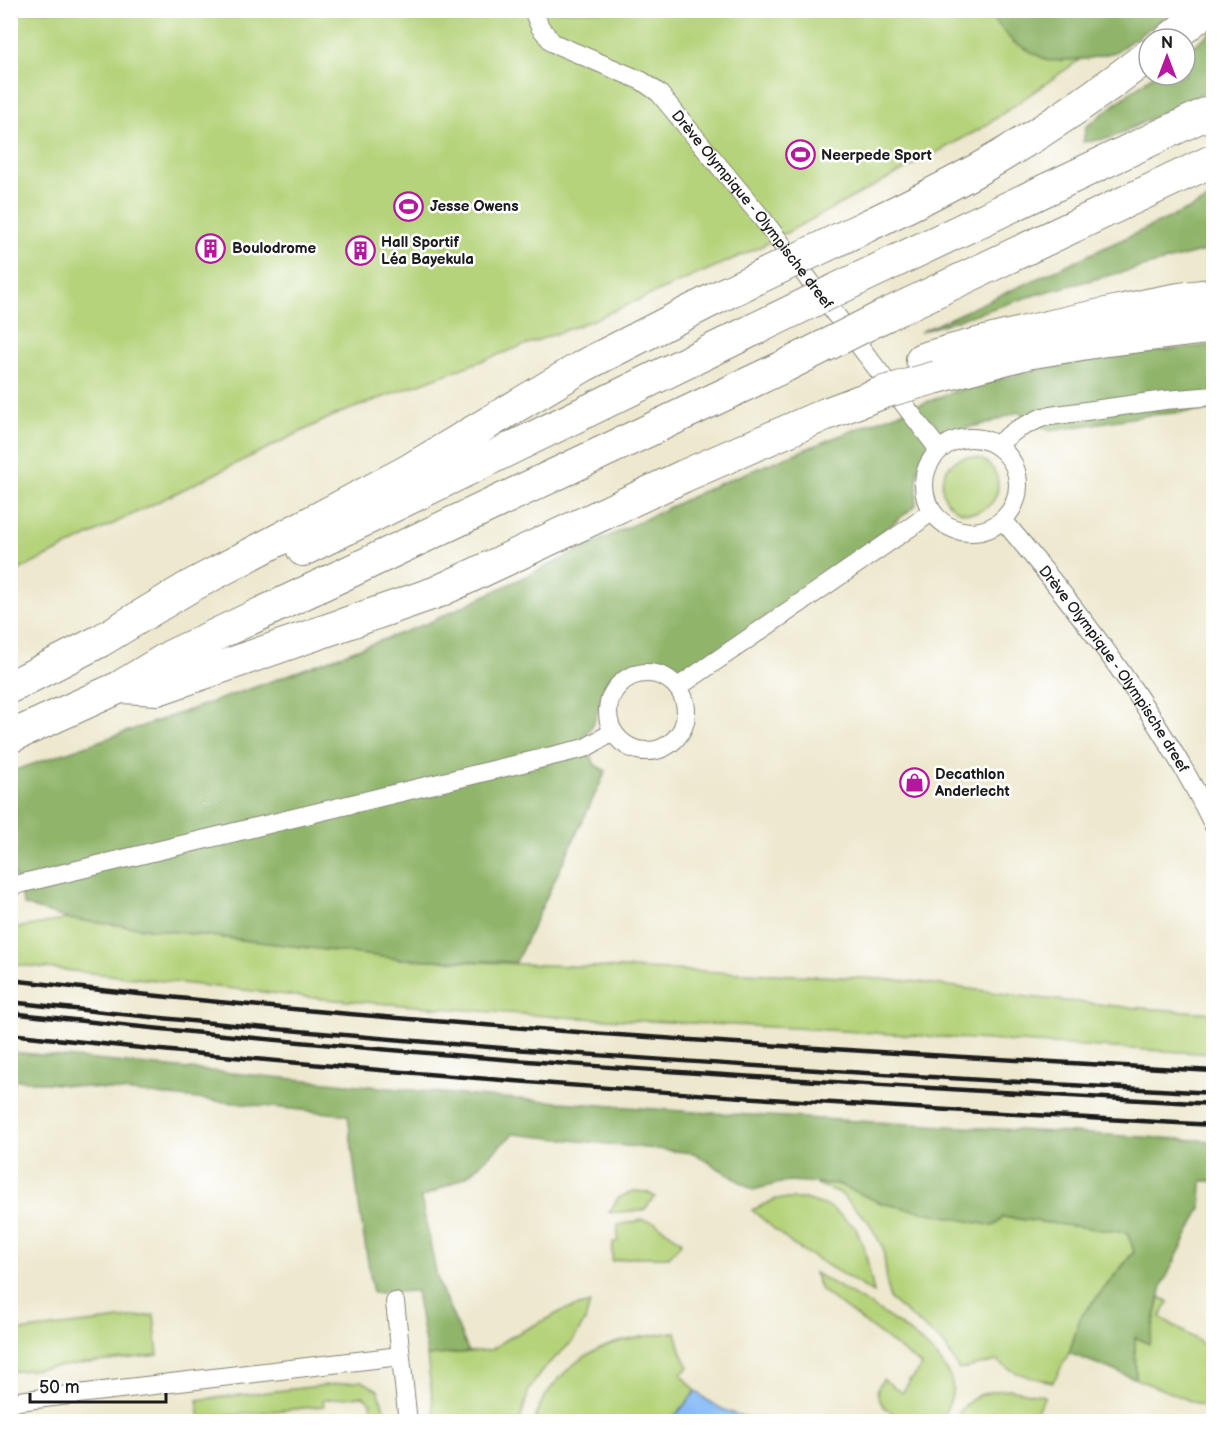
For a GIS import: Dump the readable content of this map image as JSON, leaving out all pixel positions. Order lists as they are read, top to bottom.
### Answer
{
  "streets": {
    "street": ["Drève Olympique - Olympische dreef"]
  },
  "places": {
    "sports": ["Neerpede Sport", "Jesse Owens"],
    "building": ["Boulodrome", "Hall Sportif Léa Bayekula"],
    "shop": ["Decathlon Anderlecht"]
  },
  "scale_bar": "50 m",
  "north": "top"
}
